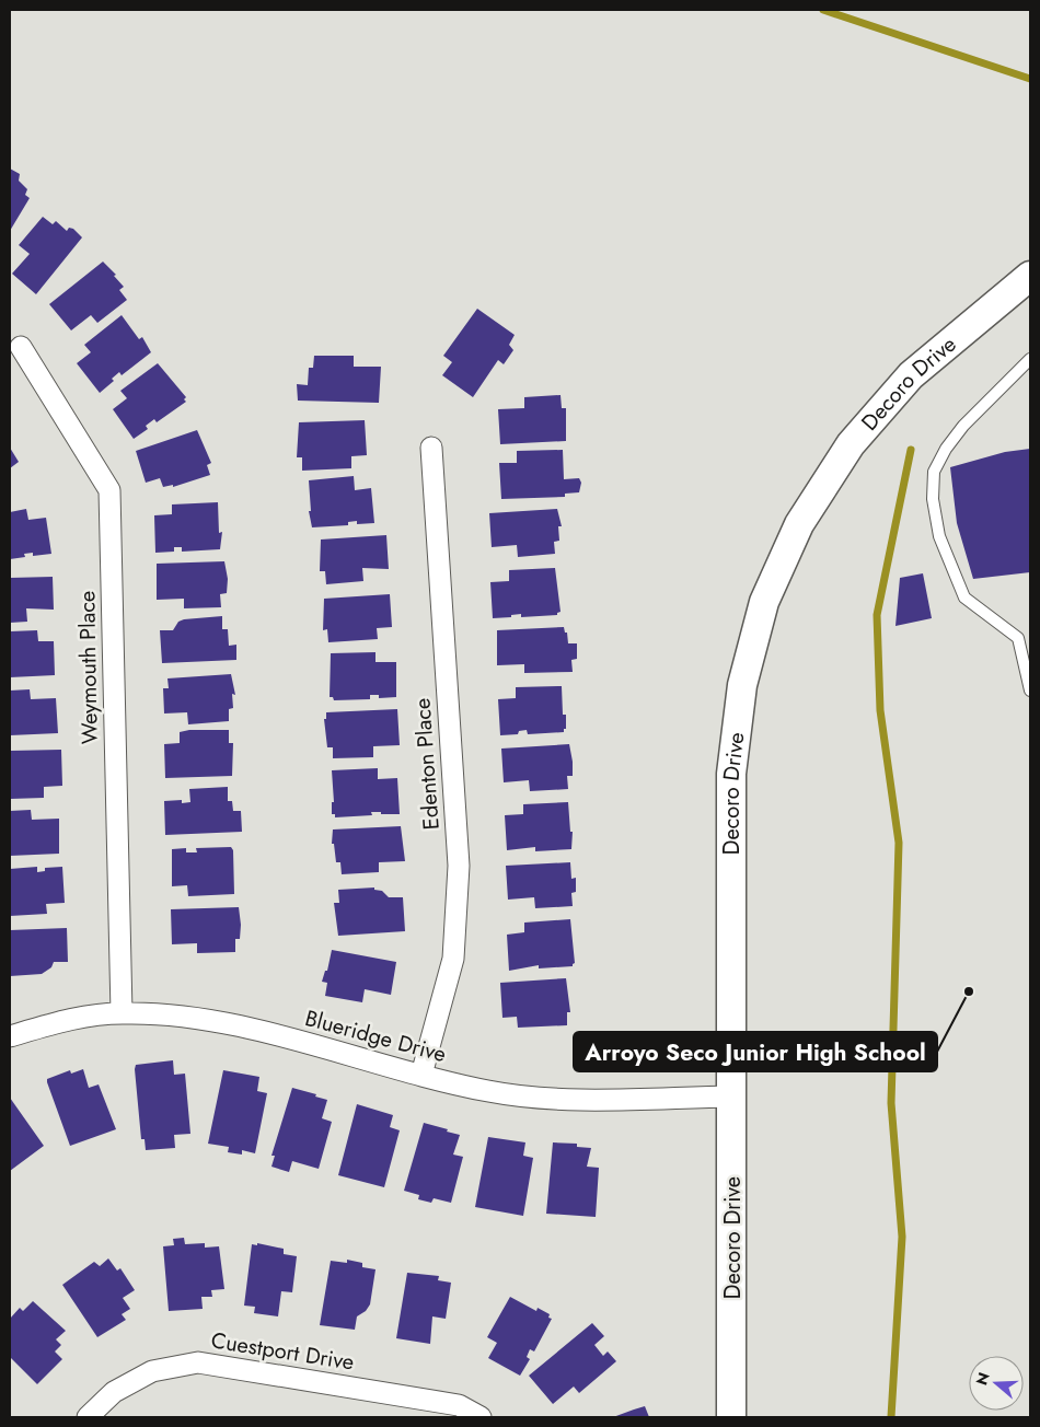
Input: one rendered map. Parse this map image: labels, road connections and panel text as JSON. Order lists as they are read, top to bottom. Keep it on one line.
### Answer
{"streets":{"main road":["Decoro Drive"],"street":["Weymouth Place","Edenton Place","Blueridge Drive","Cuestport Drive"]},"crossings":[["Decoro Drive","Blueridge Drive"],["Weymouth Place","Blueridge Drive"],["Edenton Place","Blueridge Drive"]],"places":["Arroyo Seco Junior High School"],"north":"left"}
